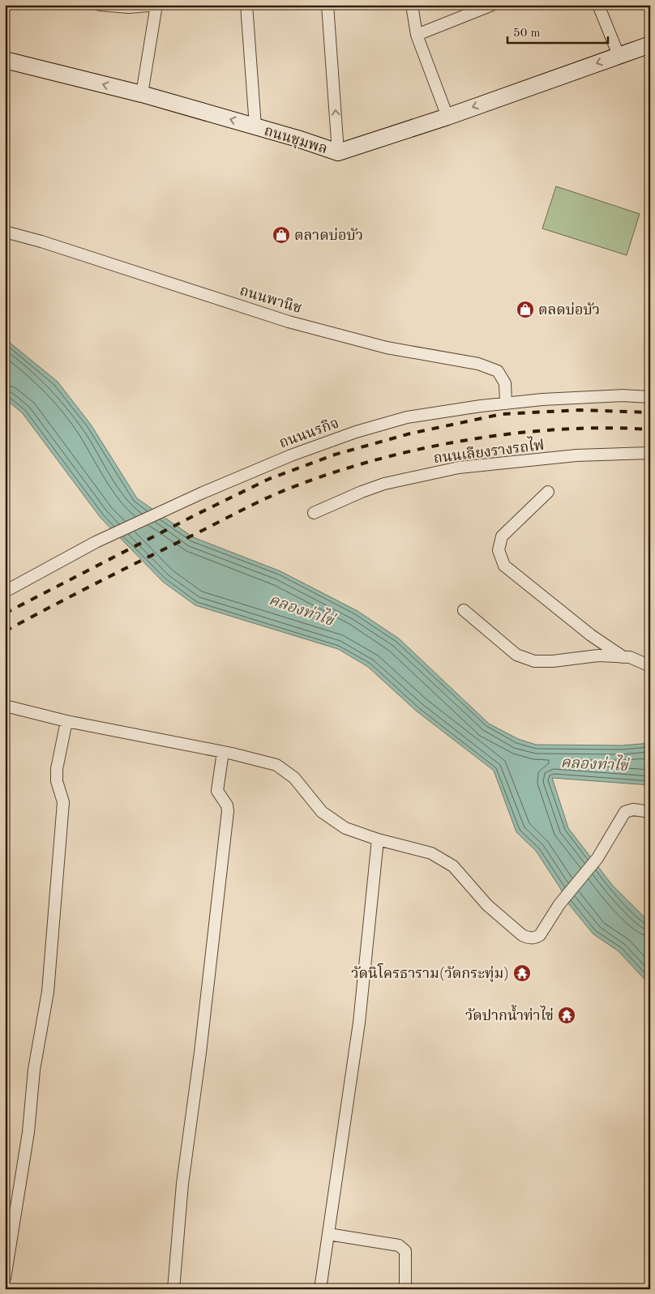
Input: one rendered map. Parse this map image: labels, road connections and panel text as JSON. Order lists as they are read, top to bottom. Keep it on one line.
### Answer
{"streets":{"main road":["ถนนชุมพล"],"street":["ถนนพานิช","ถนนนรกิจ","ถนนเลียงรางรถไฟ"]},"crossings":[["ถนนพานิช","ถนนนรกิจ"]],"one_way":["ถนนชุมพล"],"water":["คลองท่าไข่"],"places":{"shop":["ตลาดบ่อบัว","ตลดบ่อบัว"],"temple":["วัดนิโครธาราม(วัดกระทุ่ม)","วัดปากน้ำท่าไข่"]},"scale_bar":"50 m"}
